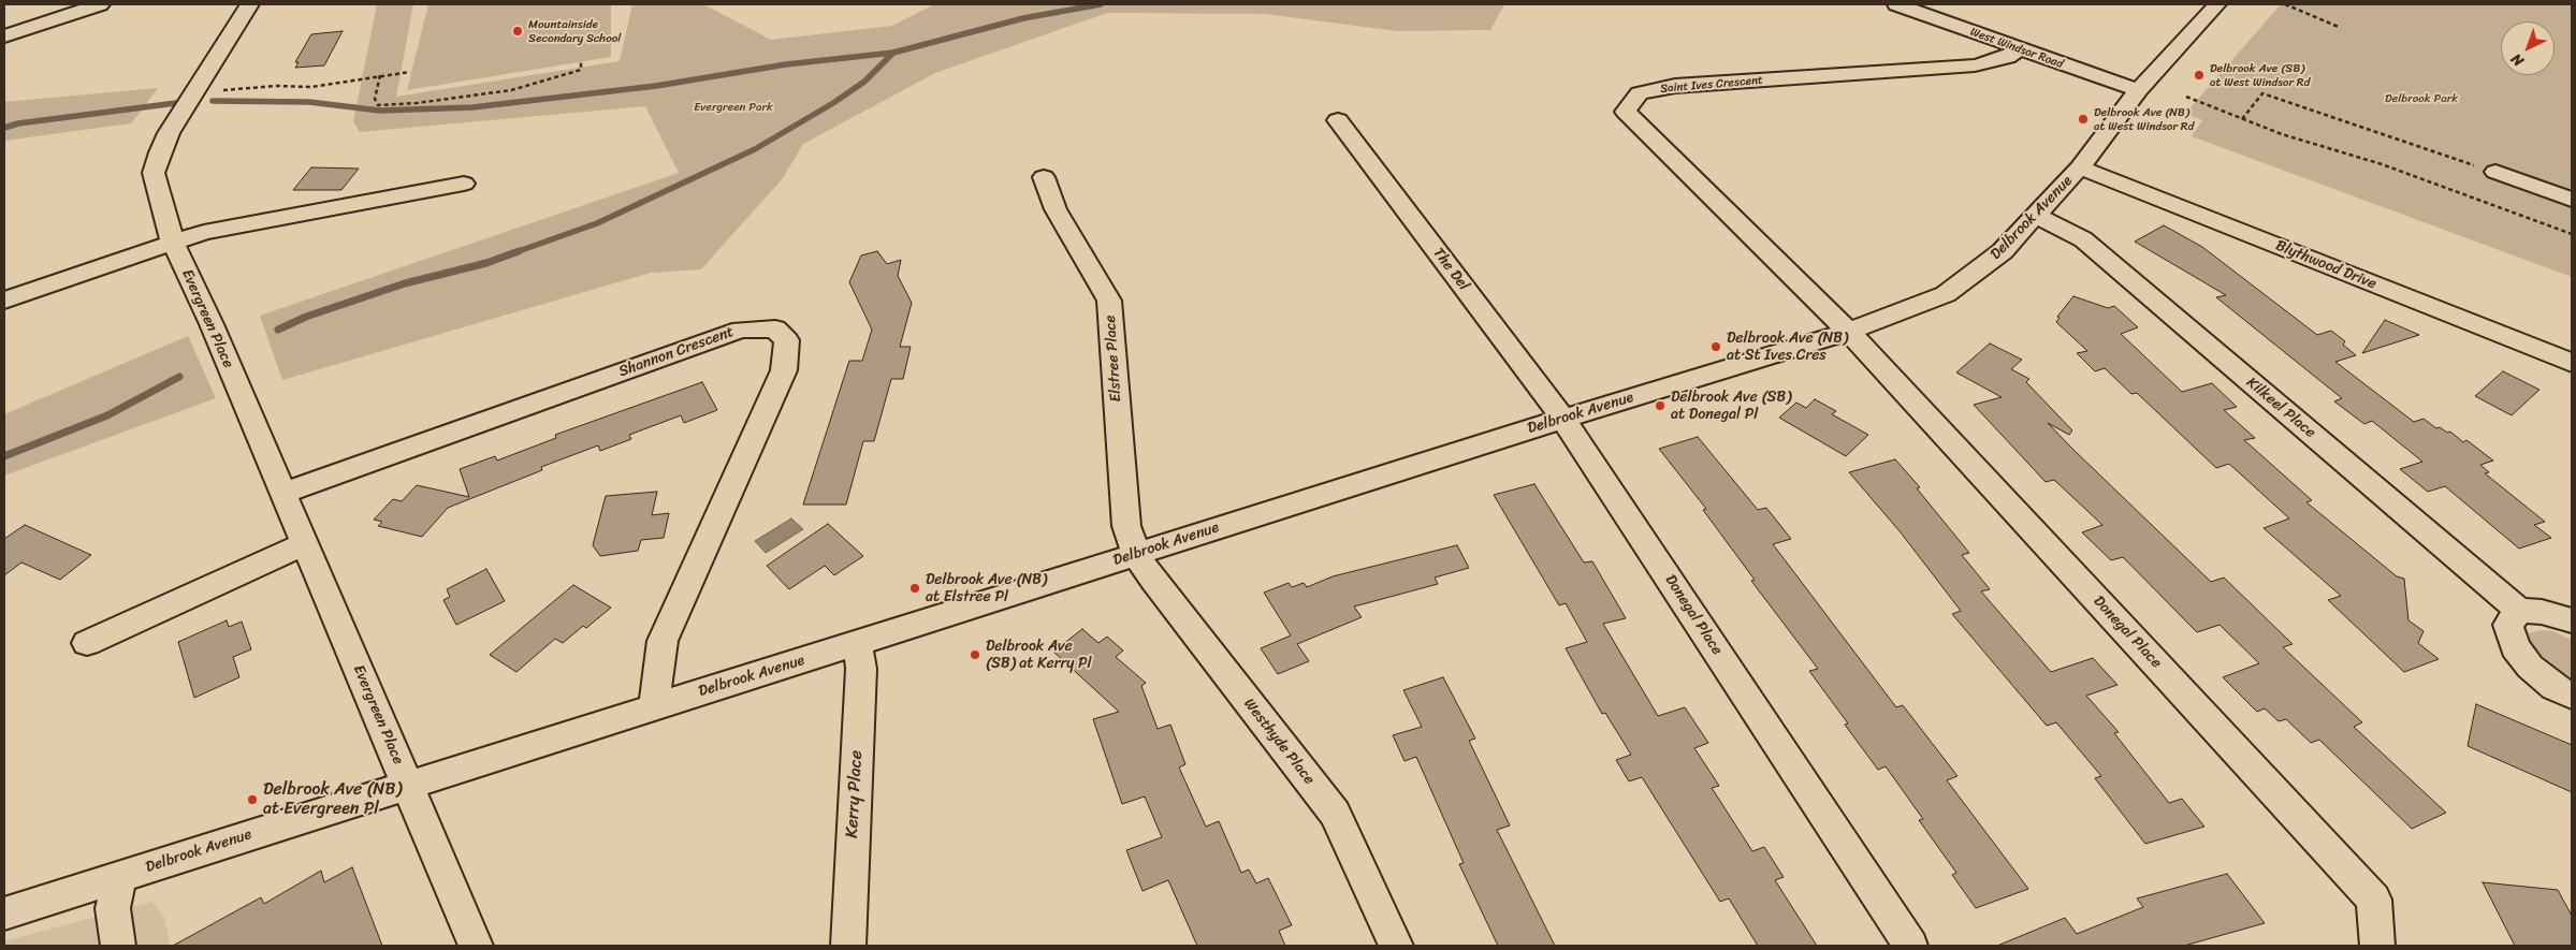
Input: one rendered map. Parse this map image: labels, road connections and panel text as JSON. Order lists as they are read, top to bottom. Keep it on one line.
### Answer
{"streets":{"street":["West Windsor Road","Saint Ives Crescent","Delbrook Avenue","Blythwood Drive","The Del","Evergreen Place","Shannon Crescent","Elstree Place","Kilkeel Place","Donegal Place","Westhyde Place","Kerry Place"]},"crossings":[["West Windsor Road","Saint Ives Crescent"],["West Windsor Road","Delbrook Avenue"],["Saint Ives Crescent","Delbrook Avenue"],["Saint Ives Crescent","Donegal Place"],["Delbrook Avenue","Blythwood Drive"],["Delbrook Avenue","The Del"],["Delbrook Avenue","Evergreen Place"],["Delbrook Avenue","Shannon Crescent"],["Delbrook Avenue","Elstree Place"],["Delbrook Avenue","Kilkeel Place"],["Delbrook Avenue","Donegal Place"],["Delbrook Avenue","Westhyde Place"],["Delbrook Avenue","Kerry Place"],["The Del","Donegal Place"],["Evergreen Place","Shannon Crescent"],["Elstree Place","Westhyde Place"]],"parks":["Delbrook Park","Evergreen Park"],"places":["Mountainside Secondary School","Delbrook Ave (SB) at West Windsor Rd","Delbrook Ave (NB) at West Windsor Rd","Delbrook Ave (NB) at St Ives Cres","Delbrook Ave (SB) at Donegal Pl","Delbrook Ave (NB) at Elstree Pl","Delbrook Ave (SB) at Kerry Pl","Delbrook Ave (NB) at Evergreen Pl"],"north":"bottom left"}
